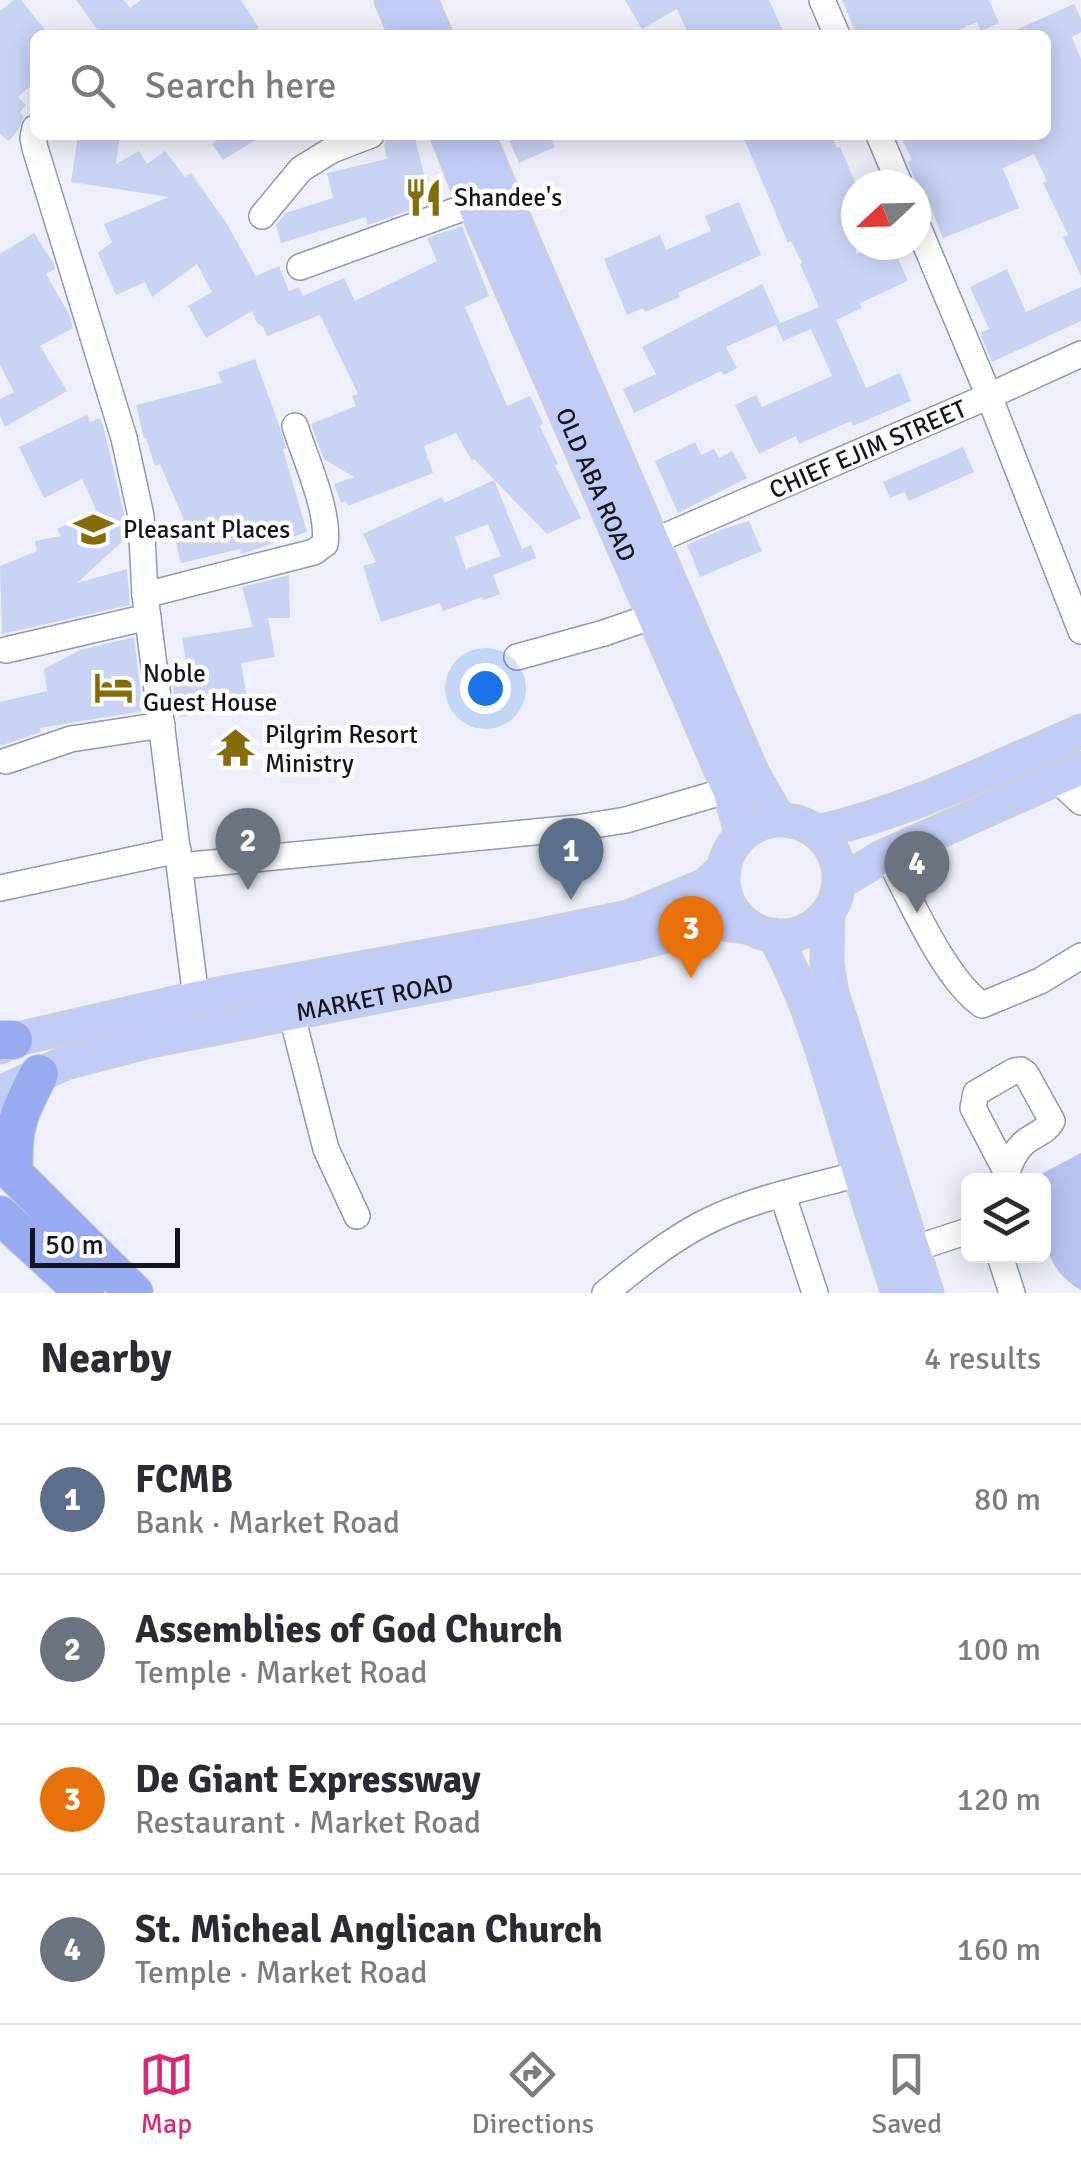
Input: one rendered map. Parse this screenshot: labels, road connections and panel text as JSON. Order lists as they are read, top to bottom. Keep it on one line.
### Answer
{"streets":{"main road":["OLD ABA ROAD","MARKET ROAD"],"street":["CHIEF EJIM STREET"]},"crossings":[["CHIEF EJIM STREET","OLD ABA ROAD"],["OLD ABA ROAD","MARKET ROAD"]],"places":{"restaurant":["Shandee's"],"school or university":["Pleasant Places"],"hotel":["Noble Guest House"],"temple":["Pilgrim Resort Ministry"]},"scale_bar":"50 m","north":"left","page":{"search":"Search here","pins":["2","1","4","3"],"scale":"50 m","heading":["Nearby","4 results"],"list":[{"mark":"1","name":"FCMB","note":"Bank · Market Road","value":"80 m"},{"mark":"2","name":"Assemblies of God Church","note":"Temple · Market Road","value":"100 m"},{"mark":"3","name":"De Giant Expressway","note":"Restaurant · Market Road","value":"120 m"},{"mark":"4","name":"St. Micheal Anglican Church","note":"Temple · Market Road","value":"160 m"}],"nav":["Map","Directions","Saved"]}}
